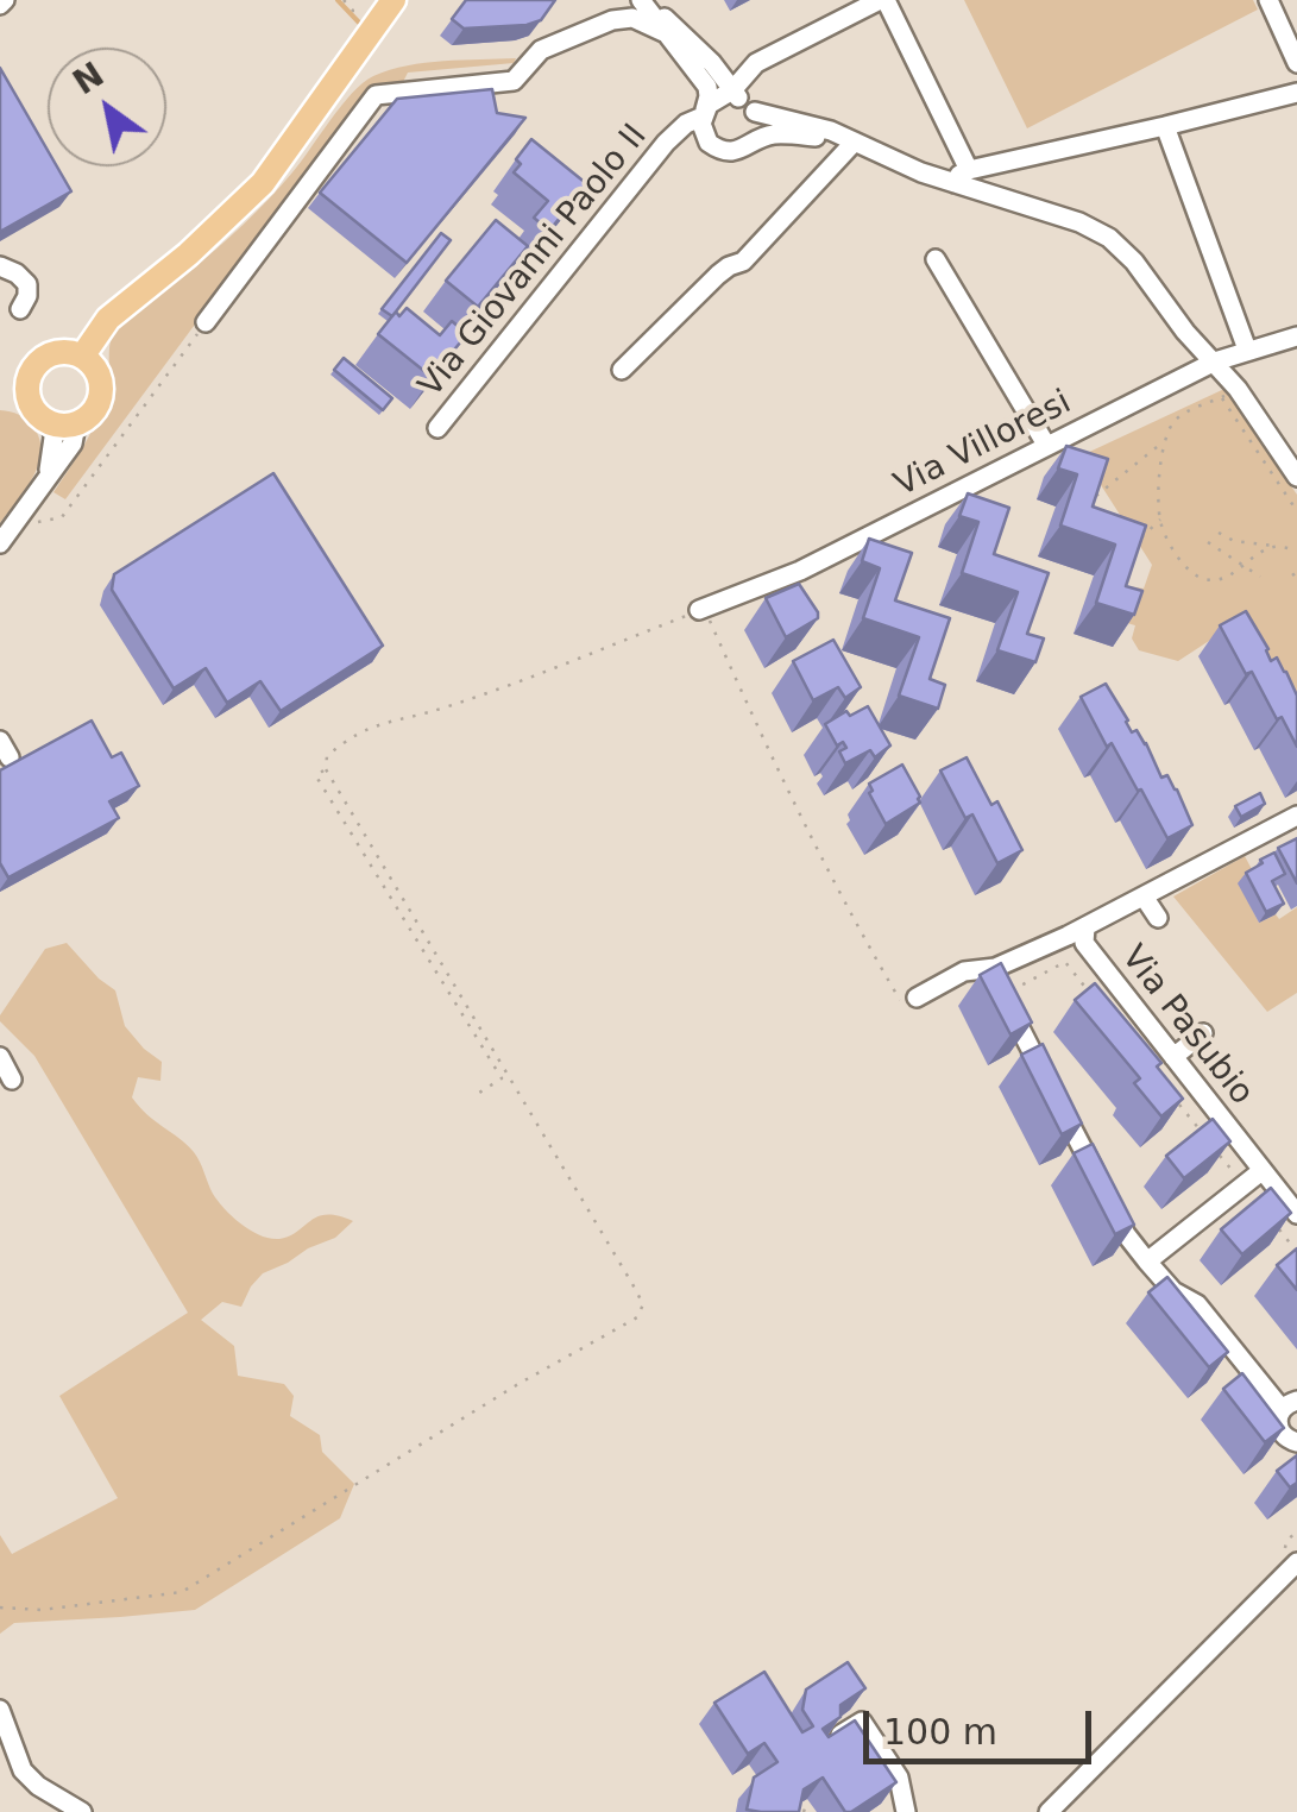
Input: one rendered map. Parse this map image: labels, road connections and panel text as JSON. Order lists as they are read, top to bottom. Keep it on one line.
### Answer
{"streets":{"street":["Via Giovanni Paolo II","Via Villoresi","Via Pasubio"]},"scale_bar":"100 m","north":"top left"}
